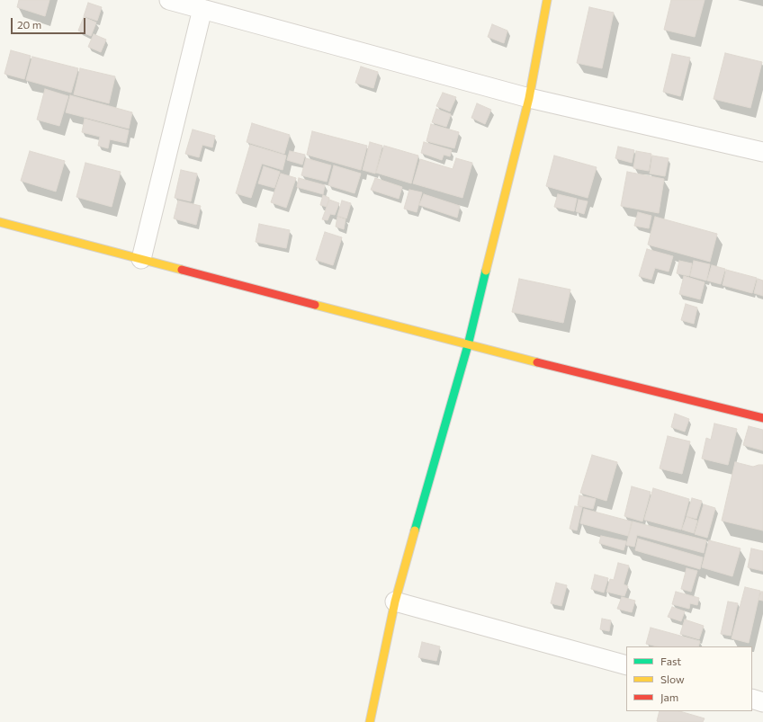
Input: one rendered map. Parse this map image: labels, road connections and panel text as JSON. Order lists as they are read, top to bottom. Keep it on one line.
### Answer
{"legend":["Fast","Slow","Jam"],"scale_bar":"20 m"}
